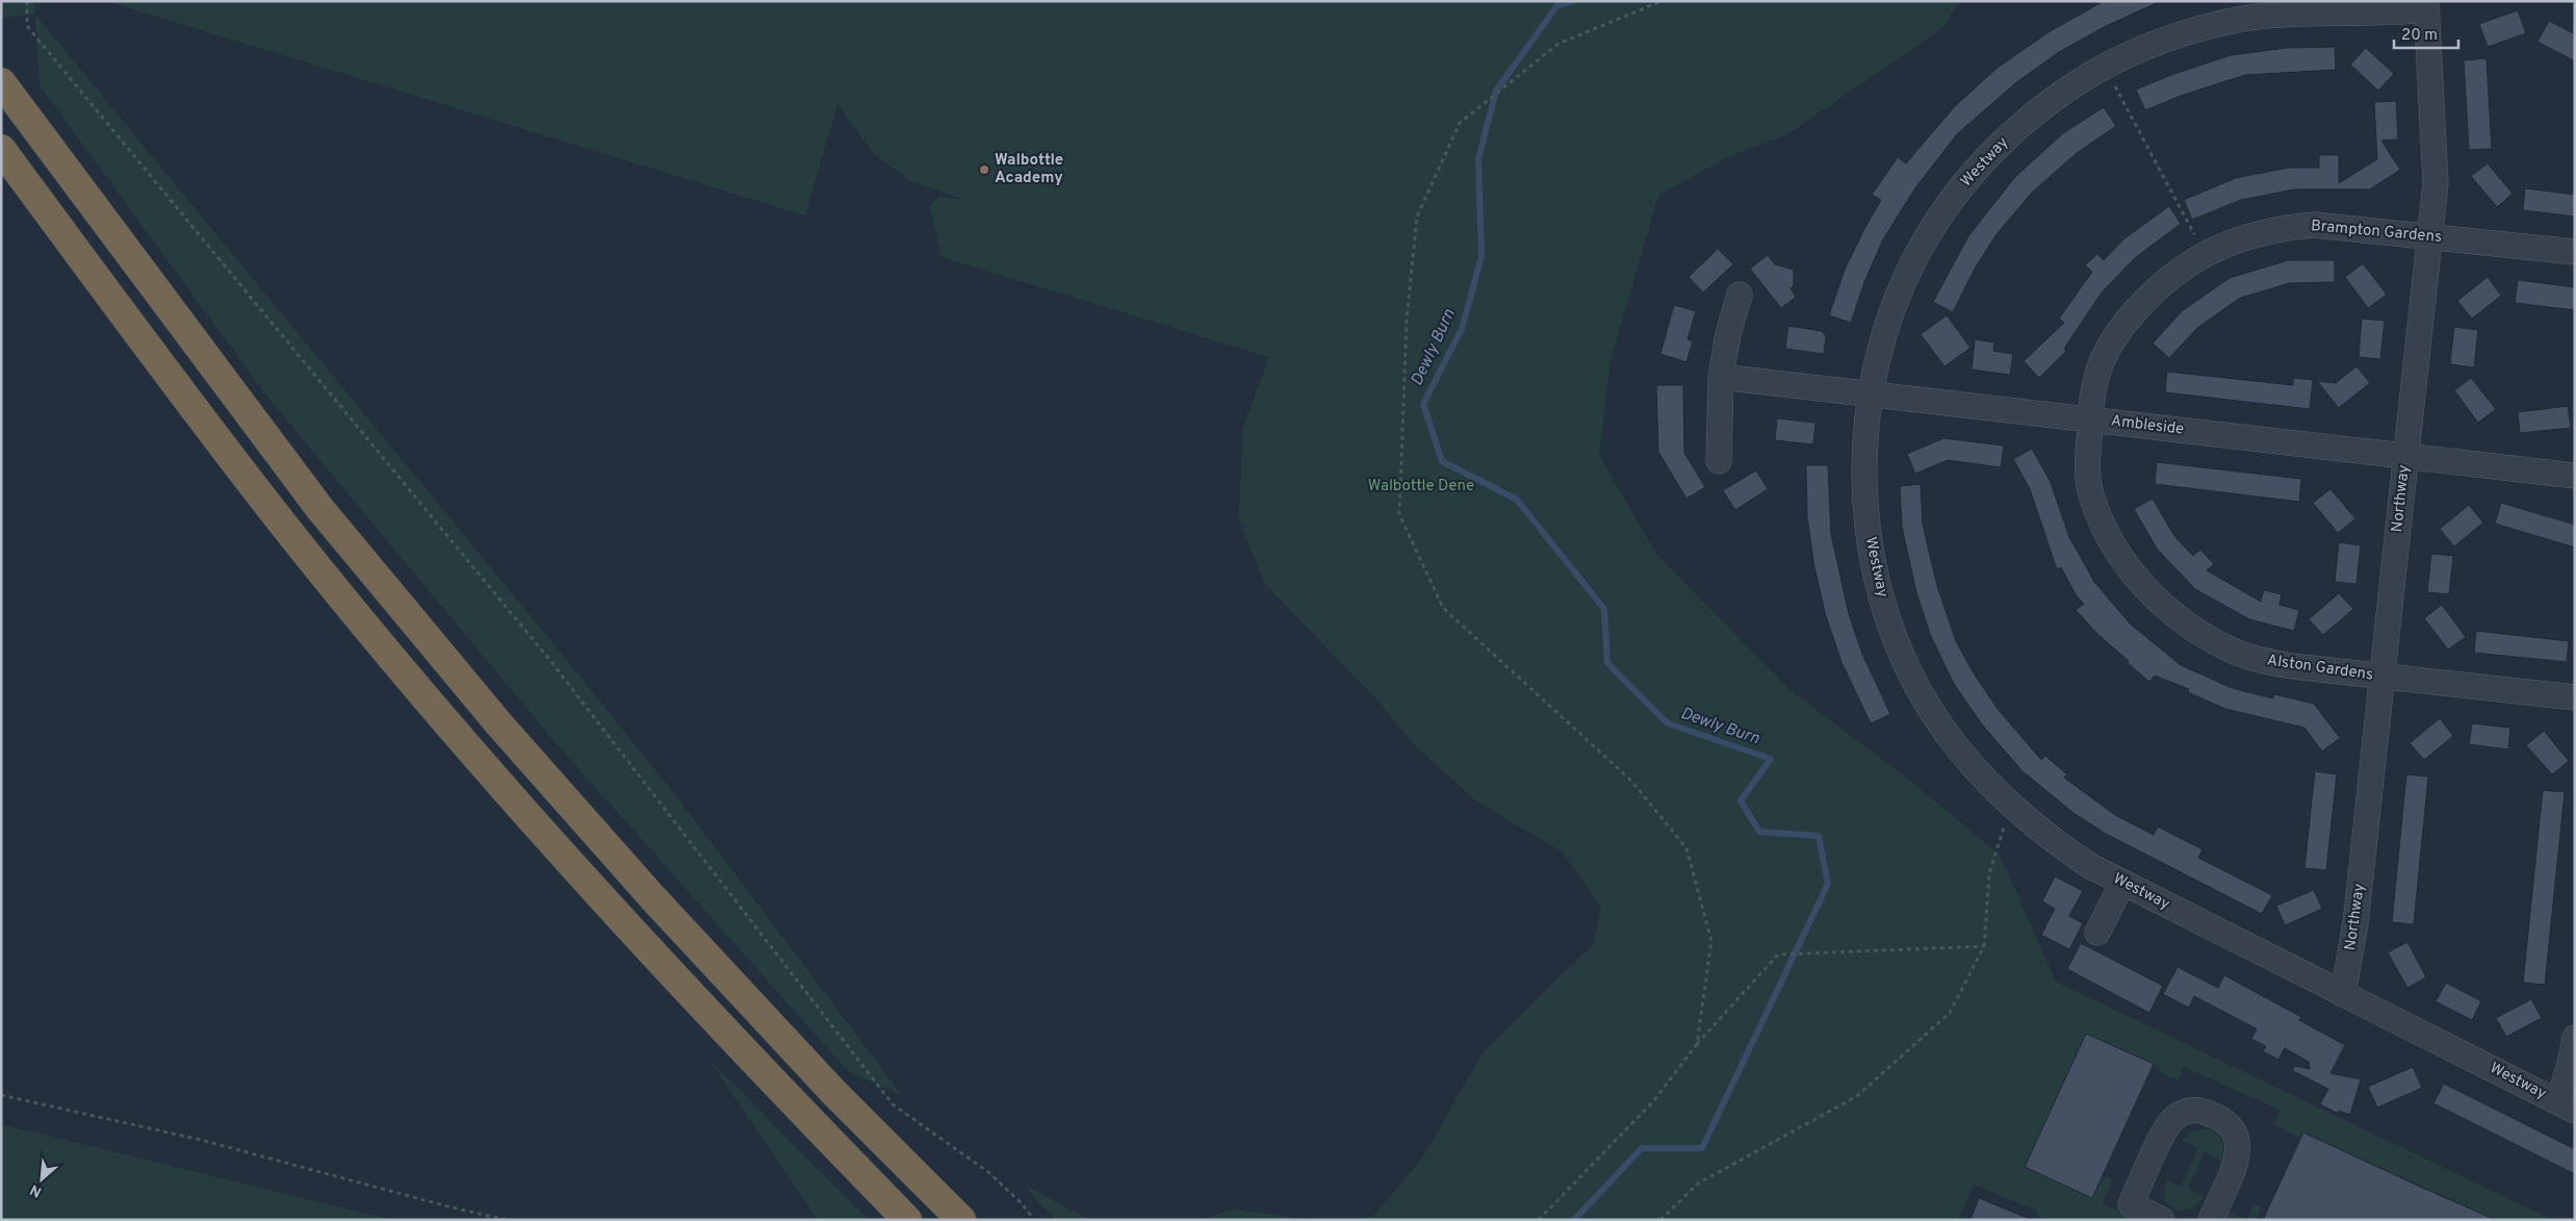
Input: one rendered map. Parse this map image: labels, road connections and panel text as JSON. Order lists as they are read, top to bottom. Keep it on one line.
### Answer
{"streets":{"street":["Westway","Brampton Gardens","Ambleside","Northway","Alston Gardens"]},"crossings":[["Westway","Ambleside"],["Westway","Northway"],["Brampton Gardens","Ambleside"],["Brampton Gardens","Northway"],["Brampton Gardens","Alston Gardens"],["Ambleside","Northway"],["Ambleside","Alston Gardens"],["Northway","Alston Gardens"]],"water":["Dewly Burn"],"parks":["Walbottle Dene"],"places":["Walbottle Academy"],"scale_bar":"20 m","north":"bottom left"}
